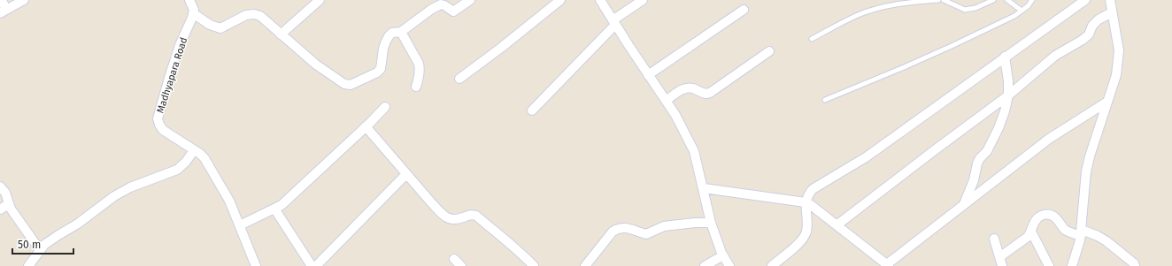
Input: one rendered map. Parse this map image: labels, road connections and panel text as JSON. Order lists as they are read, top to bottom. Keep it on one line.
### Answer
{"streets":{"street":["Madhyapara Road"]},"scale_bar":"50 m"}
